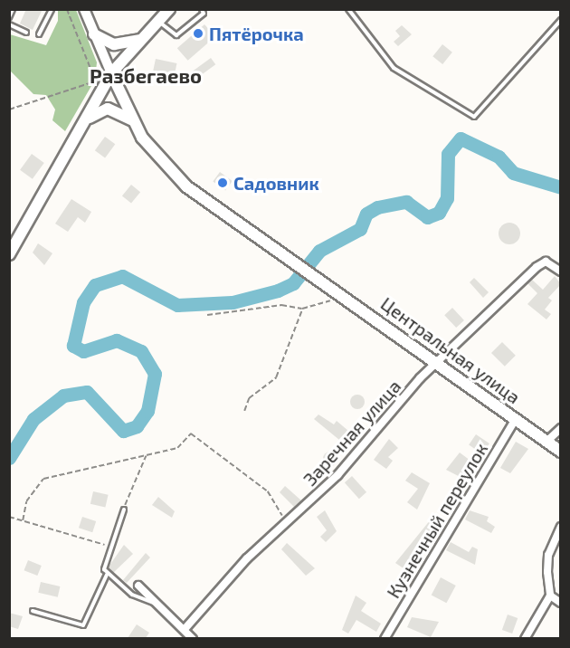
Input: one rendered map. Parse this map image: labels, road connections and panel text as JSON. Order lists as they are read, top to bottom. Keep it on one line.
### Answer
{"streets":{"main road":["Центральная улица"],"street":["Заречная улица","Кузнечный переулок"]},"crossings":[["Центральная улица","Заречная улица"],["Центральная улица","Кузнечный переулок"]],"districts":["Разбегаево"],"places":["Пятёрочка","Садовник"]}
